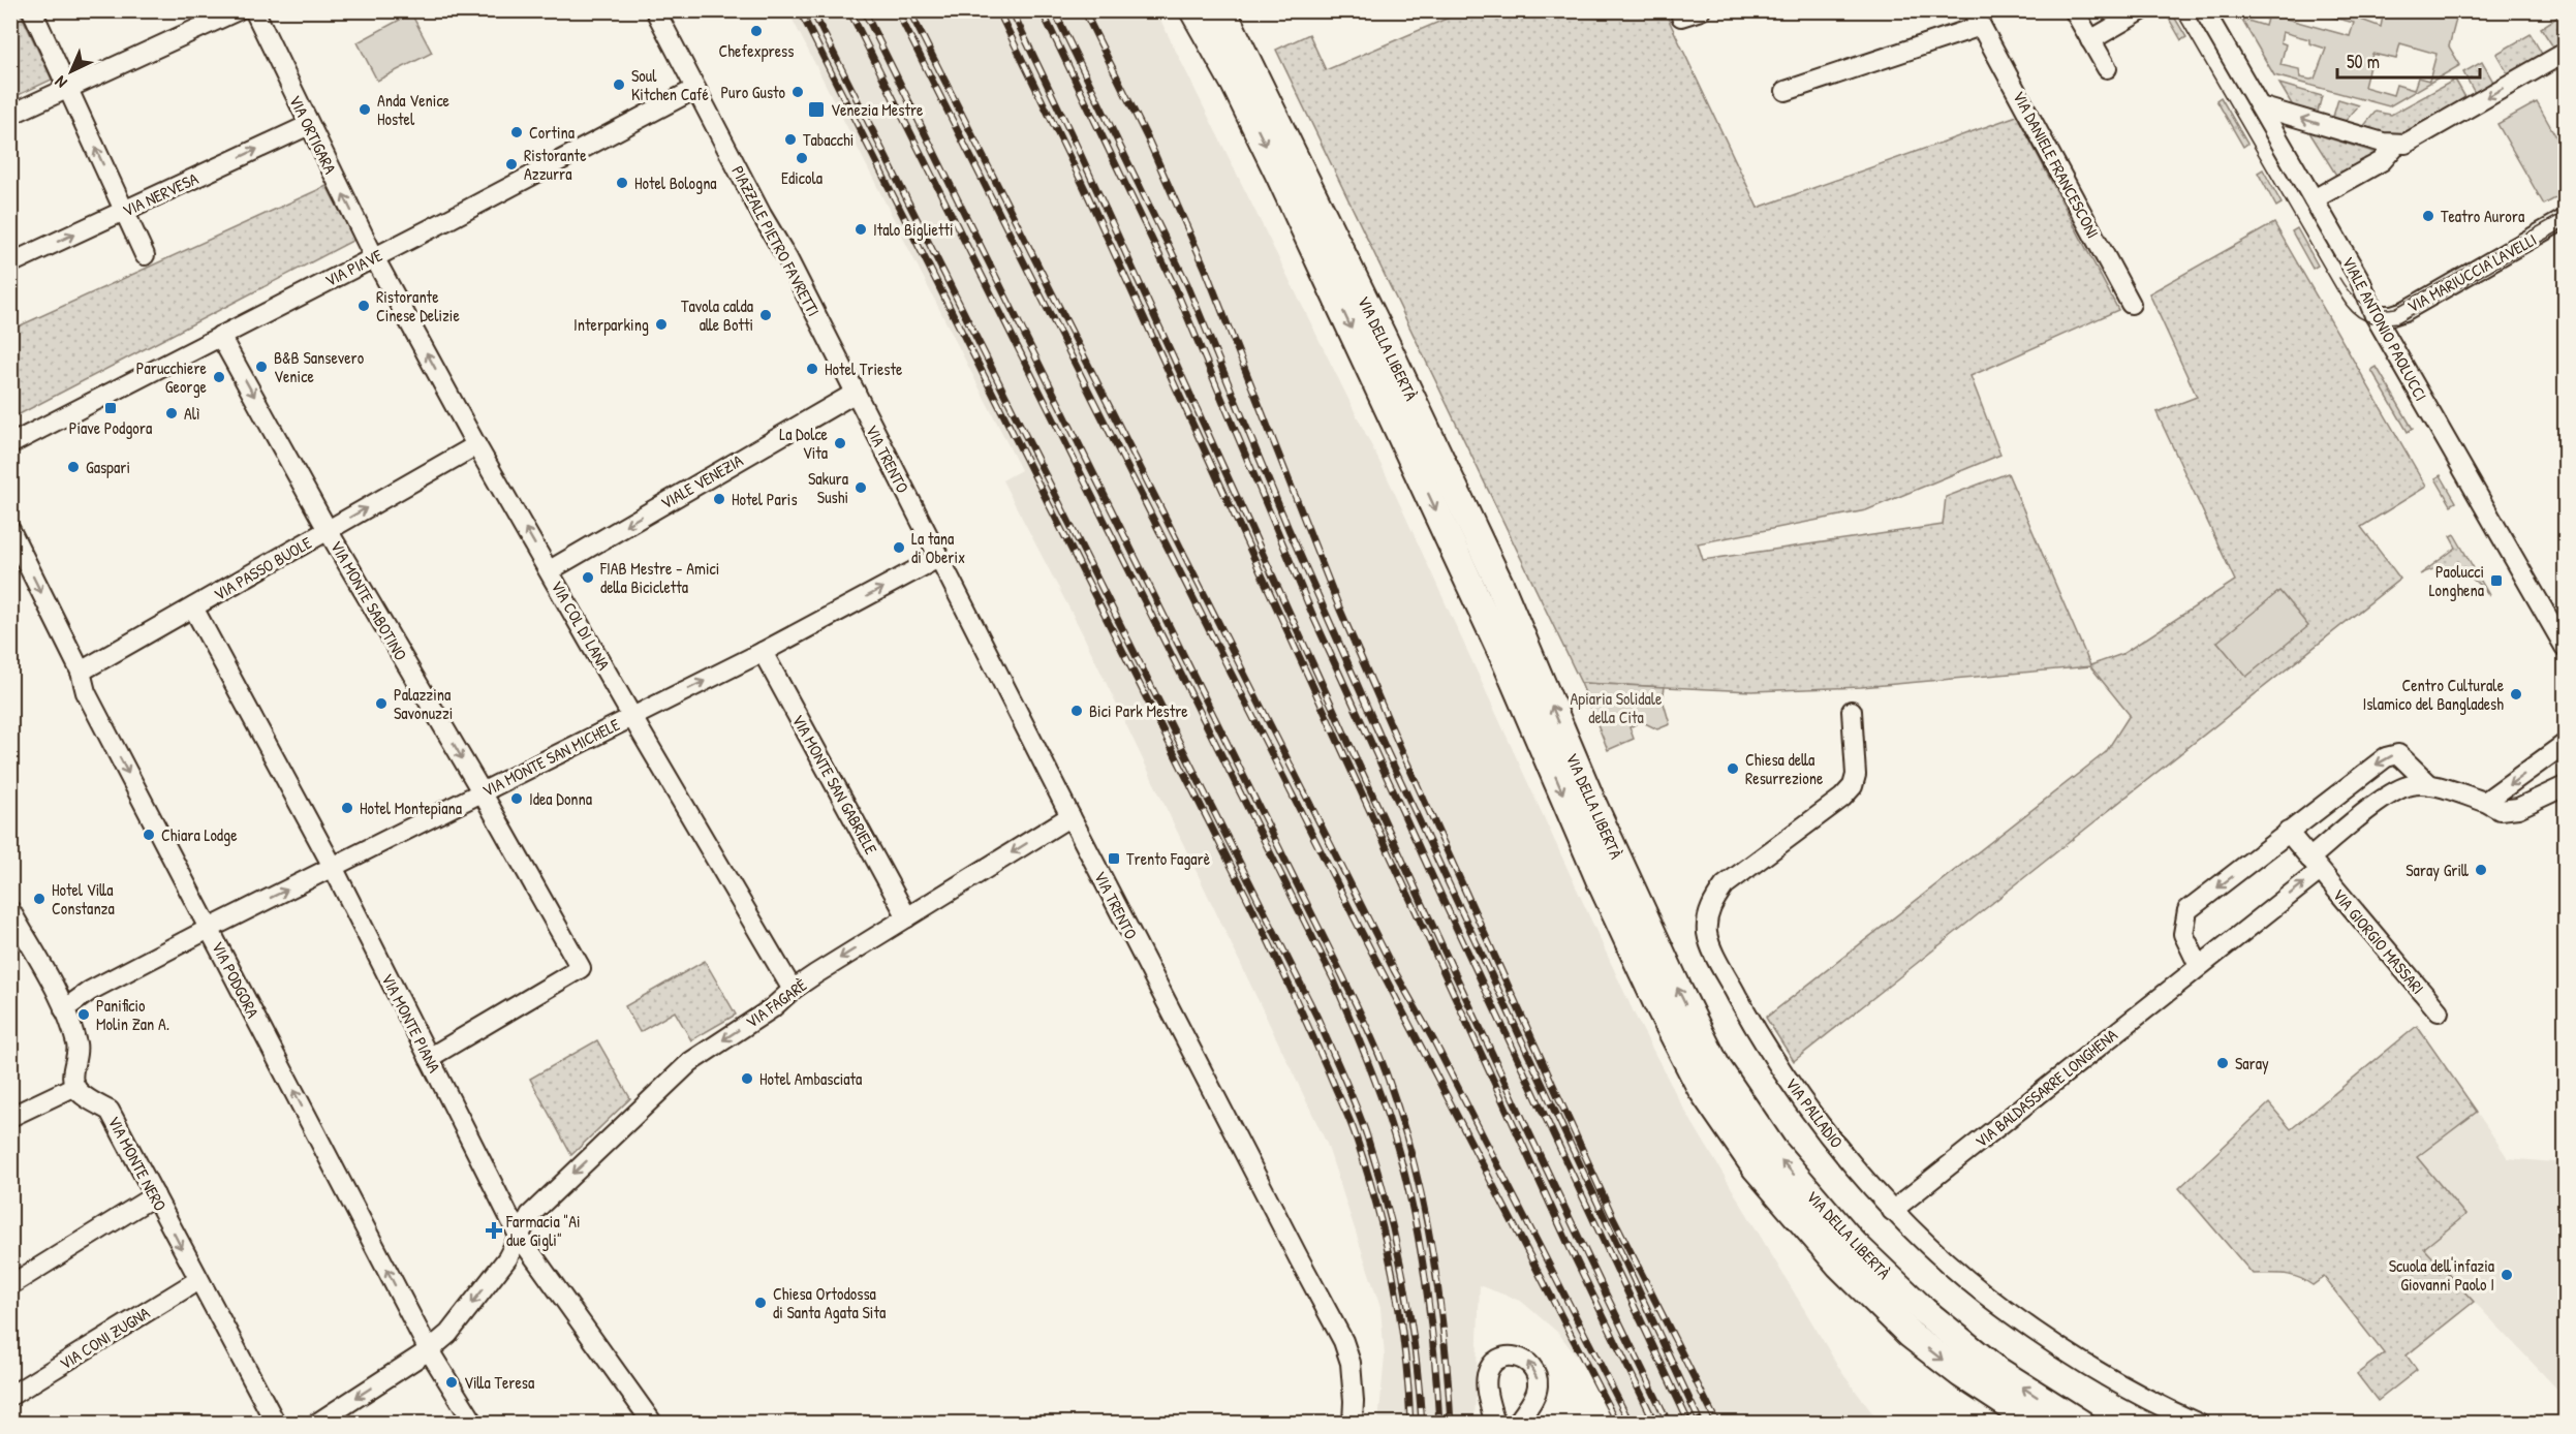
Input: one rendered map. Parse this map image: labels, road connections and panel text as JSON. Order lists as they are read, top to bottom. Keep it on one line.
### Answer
{"streets":{"highway":["VIA DELLA LIBERTÀ"],"street":["VIA ORTIGARA","VIA DANIELE FRANCESCONI","VIA NERVESA","PIAZZALE PIETRO FAVRETTI","VIA PIAVE","VIA MARIUCCIA LAVELLI","VIALE ANTONIO PAOLUCCI","VIA TRENTO","VIALE VENEZIA","VIA PASSO BUOLE","VIA MONTE SABOTINO","VIA COL DI LANA","VIA MONTE SAN MICHELE","VIA MONTE SAN GABRIELE","VIA GIORGIO MASSARI","VIA PODGORA","VIA FAGARÈ","VIA MONTE PIANA","VIA BALDASSARRE LONGHENA","VIA PALLADIO","VIA MONTE NERO","VIA CONI ZUGNA"]},"crossings":[["VIA ORTIGARA","VIA NERVESA"],["VIA ORTIGARA","VIA PIAVE"],["VIA ORTIGARA","VIA COL DI LANA"],["PIAZZALE PIETRO FAVRETTI","VIA PIAVE"],["PIAZZALE PIETRO FAVRETTI","VIA TRENTO"],["PIAZZALE PIETRO FAVRETTI","VIALE VENEZIA"],["VIA PIAVE","VIA MONTE SABOTINO"],["VIA PIAVE","VIA COL DI LANA"],["VIA MARIUCCIA LAVELLI","VIALE ANTONIO PAOLUCCI"],["VIA TRENTO","VIALE VENEZIA"],["VIA TRENTO","VIA MONTE SAN MICHELE"],["VIA TRENTO","VIA FAGARÈ"],["VIALE VENEZIA","VIA COL DI LANA"],["VIA PASSO BUOLE","VIA MONTE SABOTINO"],["VIA PASSO BUOLE","VIA COL DI LANA"],["VIA PASSO BUOLE","VIA PODGORA"],["VIA PASSO BUOLE","VIA MONTE PIANA"],["VIA MONTE SABOTINO","VIA MONTE SAN MICHELE"],["VIA MONTE SABOTINO","VIA MONTE PIANA"],["VIA COL DI LANA","VIA MONTE SAN MICHELE"],["VIA COL DI LANA","VIA FAGARÈ"],["VIA MONTE SAN MICHELE","VIA MONTE SAN GABRIELE"],["VIA MONTE SAN MICHELE","VIA PODGORA"],["VIA MONTE SAN MICHELE","VIA MONTE PIANA"],["VIA MONTE SAN GABRIELE","VIA FAGARÈ"],["VIA GIORGIO MASSARI","VIA BALDASSARRE LONGHENA"],["VIA PODGORA","VIA FAGARÈ"],["VIA FAGARÈ","VIA MONTE PIANA"],["VIA BALDASSARRE LONGHENA","VIA PALLADIO"],["VIA MONTE NERO","VIA CONI ZUGNA"]],"one_way":["VIA ORTIGARA","VIALE VENEZIA","VIA PASSO BUOLE","VIA MONTE SABOTINO","VIA COL DI LANA","VIA MONTE SAN MICHELE","VIA FAGARÈ"],"parks":["Apiaria Solidale della Cita"],"places":{"other":["Chefexpress","Soul Kitchen Café","Puro Gusto","Anda Venice Hostel","Cortina","Tabacchi","Edicola","Ristorante Azzurra","Hotel Bologna","Teatro Aurora","Italo Biglietti","Ristorante Cinese Delizie","Tavola calda alle Botti","Interparking","B&B Sansevero Venice","Hotel Trieste","Parucchiere George","Alì","La Dolce Vita","Gaspari","Sakura Sushi","Hotel Paris","La tana di Oberix","FIAB Mestre - Amici della Bicicletta","Centro Culturale Islamico del Bangladesh","Palazzina Savonuzzi","Bici Park Mestre","Chiesa della Resurrezione","Idea Donna","Hotel Montepiana","Chiara Lodge","Saray Grill","Hotel Villa Constanza","Panificio Molin Zan A.","Saray","Hotel Ambasciata","Scuola dell'infazia Giovanni Paolo I","Chiesa Ortodossa di Santa Agata Sita","Villa Teresa"],"transit":["Venezia Mestre","Piave Podgora","Paolucci Longhena","Trento Fagarè"],"health":["Farmacia \"Ai due Gigli\""]},"scale_bar":"50 m","north":"bottom left"}
